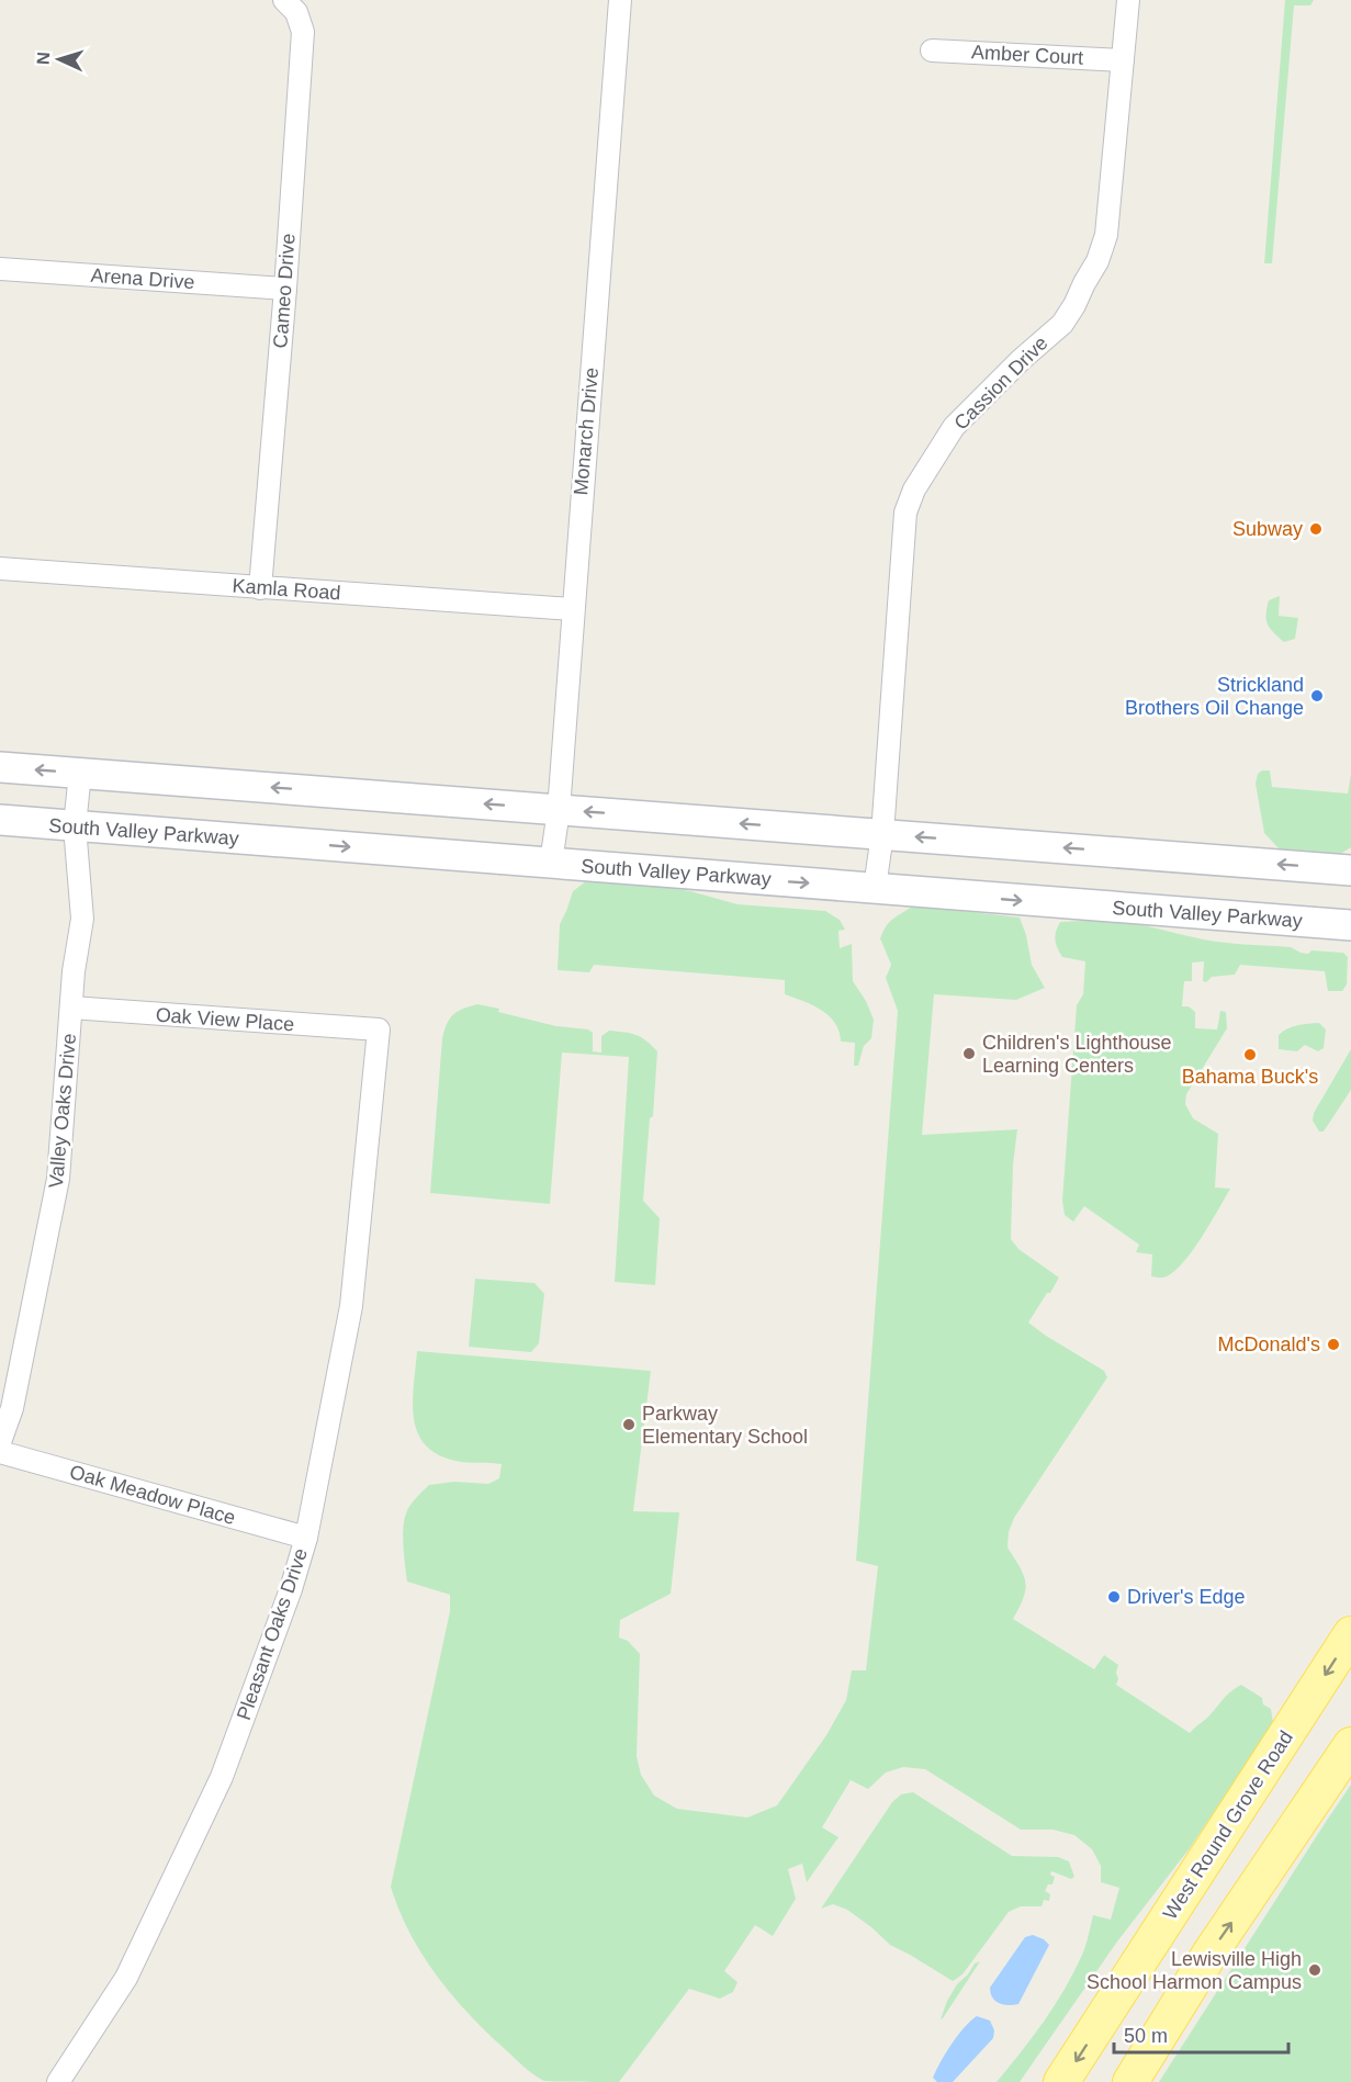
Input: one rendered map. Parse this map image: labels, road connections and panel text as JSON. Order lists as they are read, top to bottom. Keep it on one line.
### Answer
{"streets":{"main road":["South Valley Parkway","West Round Grove Road"],"street":["Amber Court","Arena Drive","Cameo Drive","Cassion Drive","Monarch Drive","Kamla Road","Oak View Place","Valley Oaks Drive","Oak Meadow Place","Pleasant Oaks Drive"]},"crossings":[["Amber Court","Cassion Drive"],["Arena Drive","Cameo Drive"],["Cameo Drive","Kamla Road"],["Cassion Drive","South Valley Parkway"],["Monarch Drive","Kamla Road"],["Monarch Drive","South Valley Parkway"],["South Valley Parkway","Valley Oaks Drive"],["Oak View Place","Valley Oaks Drive"],["Oak View Place","Pleasant Oaks Drive"],["Oak Meadow Place","Pleasant Oaks Drive"]],"places":["Subway","Strickland Brothers Oil Change","Children's Lighthouse Learning Centers","Bahama Buck's","McDonald's","Parkway Elementary School","Driver's Edge","Lewisville High School Harmon Campus"],"scale_bar":"50 m","north":"left"}
